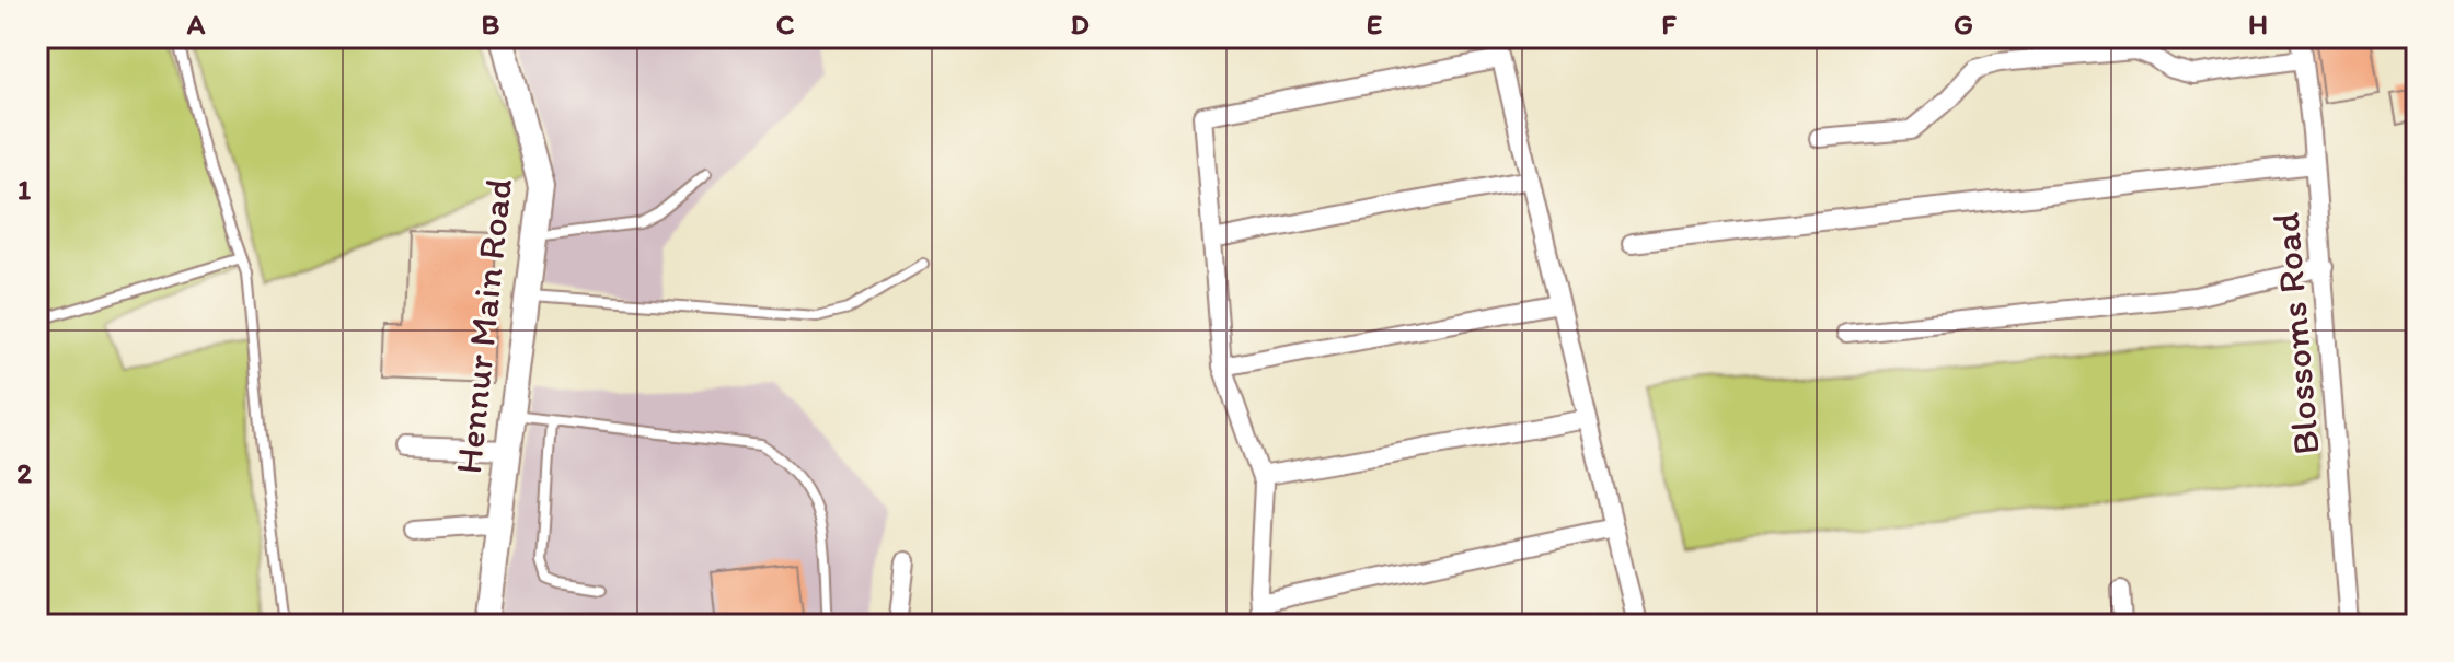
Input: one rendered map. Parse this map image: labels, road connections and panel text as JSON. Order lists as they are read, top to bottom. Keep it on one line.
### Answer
{"streets":{"main road":["Hennur Main Road"],"street":["Blossoms Road"]},"grid":{"columns":["A","B","C","D","E","F","G","H"],"rows":["1","2"]}}
